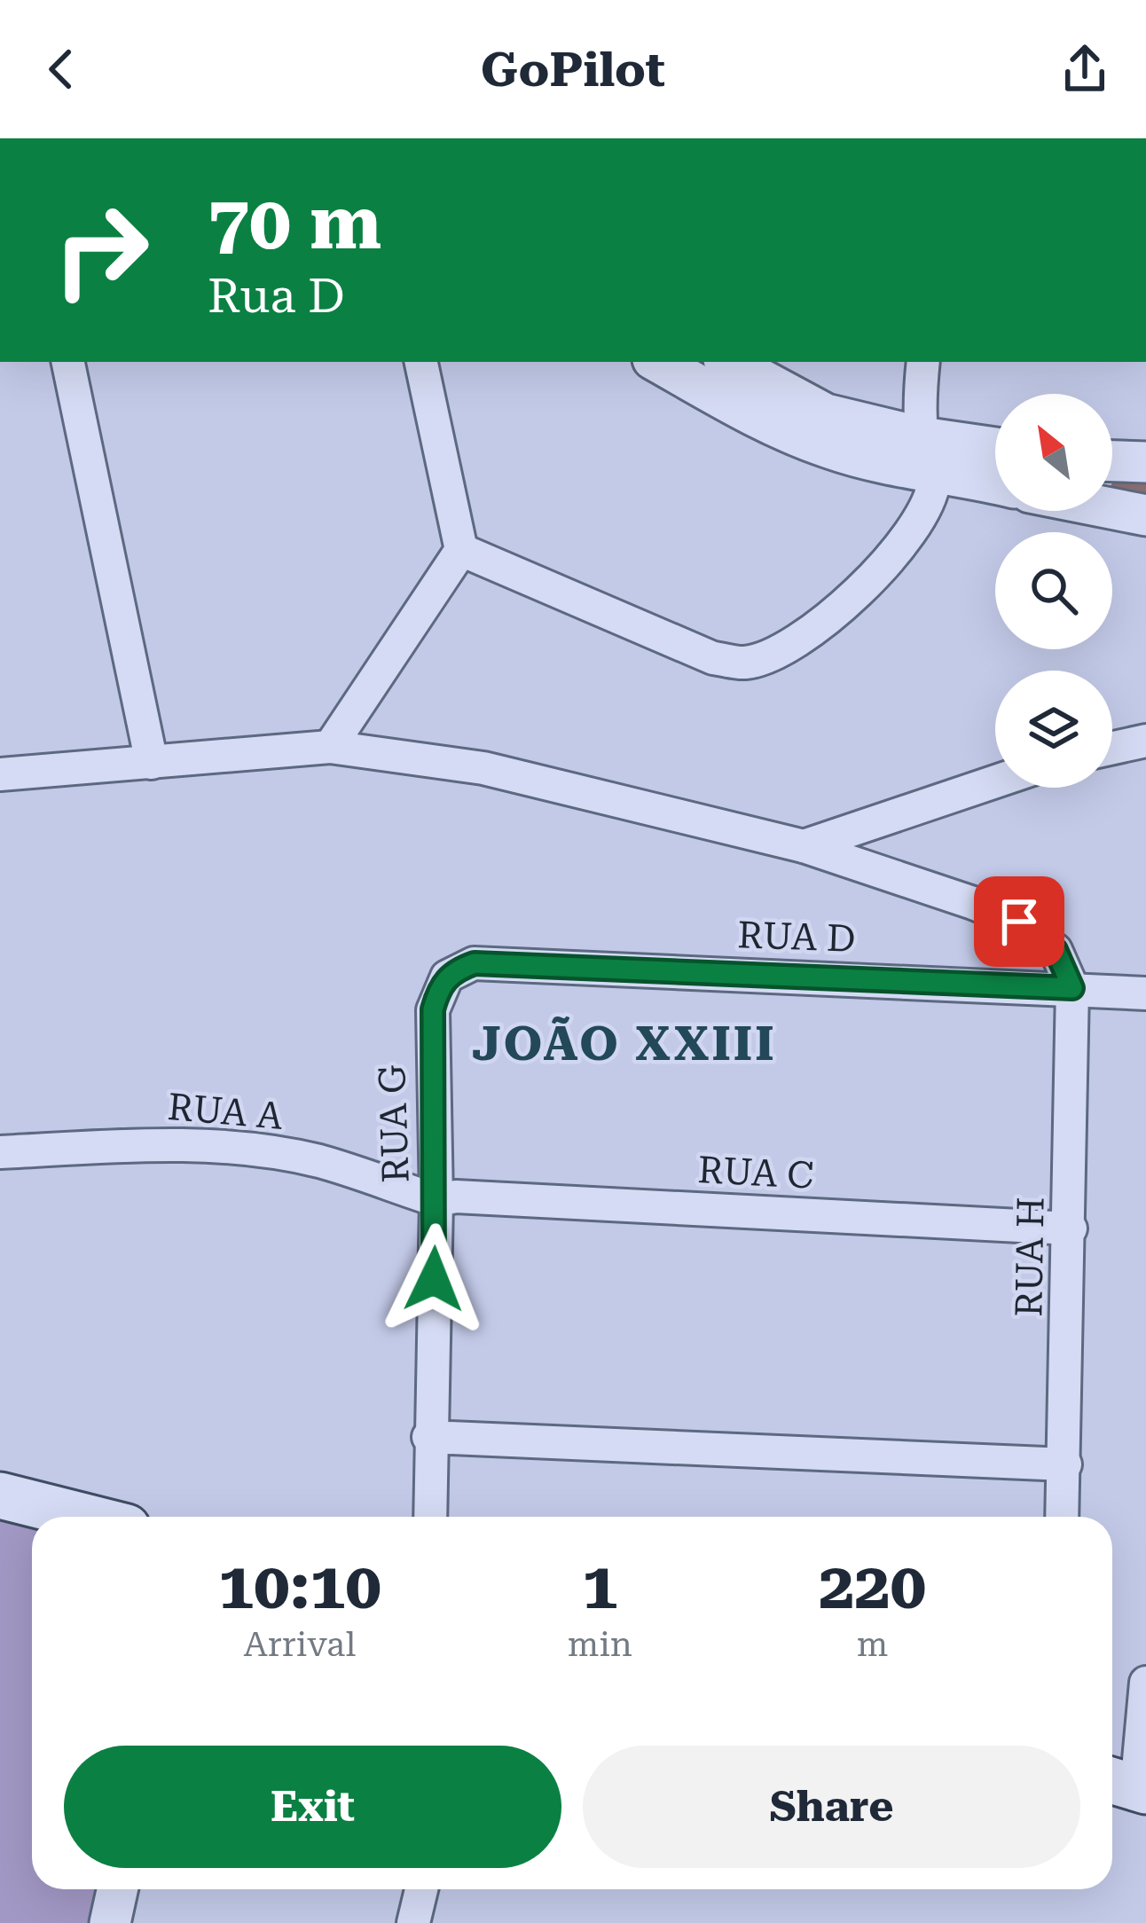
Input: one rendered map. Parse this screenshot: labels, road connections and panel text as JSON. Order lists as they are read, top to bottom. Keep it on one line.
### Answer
{"streets":{"street":["RUA D","RUA A","RUA G","RUA C","RUA H"]},"crossings":[["RUA D","RUA G"],["RUA D","RUA H"],["RUA A","RUA G"],["RUA A","RUA C"],["RUA G","RUA C"],["RUA C","RUA H"]],"districts":["JOÃO XXIII"],"north":"top left","page":{"header":"GoPilot","turn":["70 m","Rua D"],"eta":["10:10","Arrival","1","min","220","m"],"buttons":["Exit","Share"]}}
